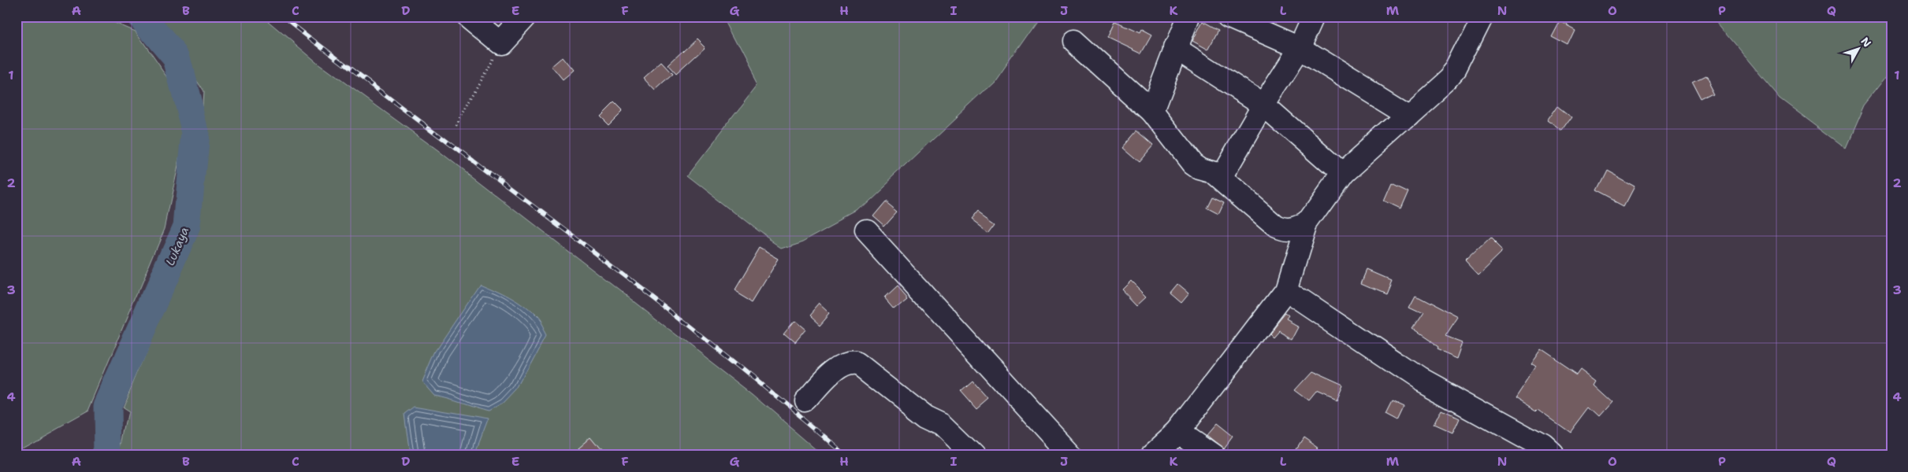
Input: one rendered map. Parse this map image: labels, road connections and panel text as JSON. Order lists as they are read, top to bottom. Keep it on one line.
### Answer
{"water":["Lukaya"],"north":"top right","grid":{"columns":["A","B","C","D","E","F","G","H","I","J","K","L","M","N","O","P","Q"],"rows":["1","2","3","4"]}}
